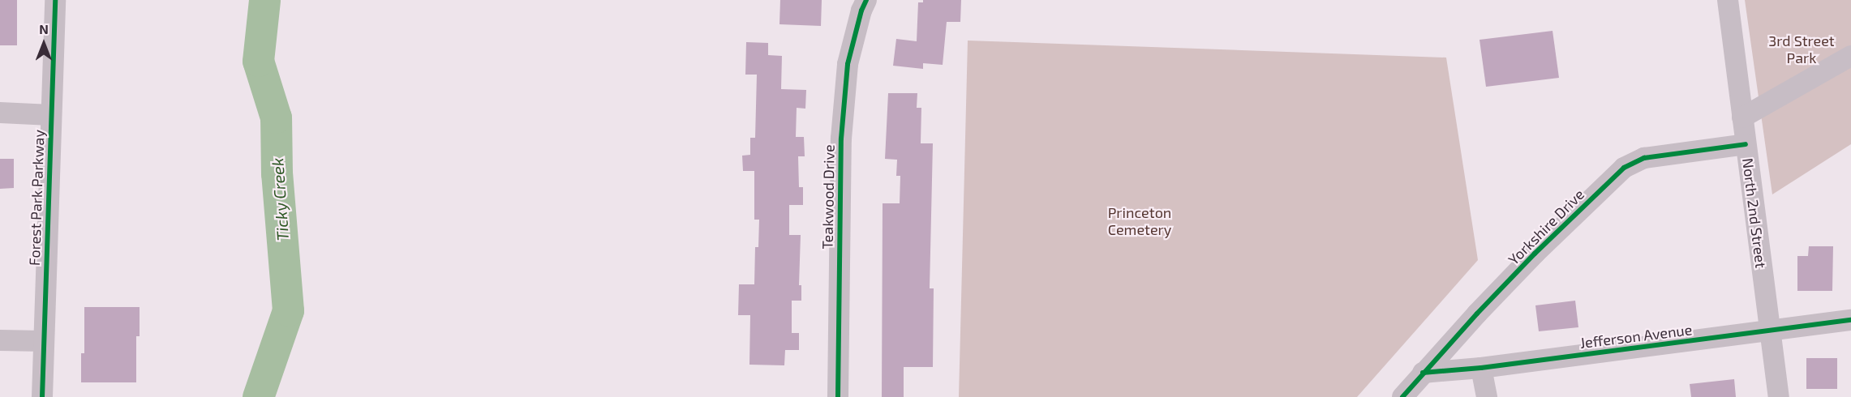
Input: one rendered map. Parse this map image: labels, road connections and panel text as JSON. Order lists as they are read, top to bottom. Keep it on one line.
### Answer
{"streets":{"street":["Teakwood Drive","Forest Park Parkway","North 2nd Street","Yorkshire Drive","Jefferson Avenue"]},"crossings":[["North 2nd Street","Yorkshire Drive"],["North 2nd Street","Jefferson Avenue"],["Yorkshire Drive","Jefferson Avenue"]],"water":["Ticky Creek"],"parks":["3rd Street Park","Princeton Cemetery"],"north":"top"}
